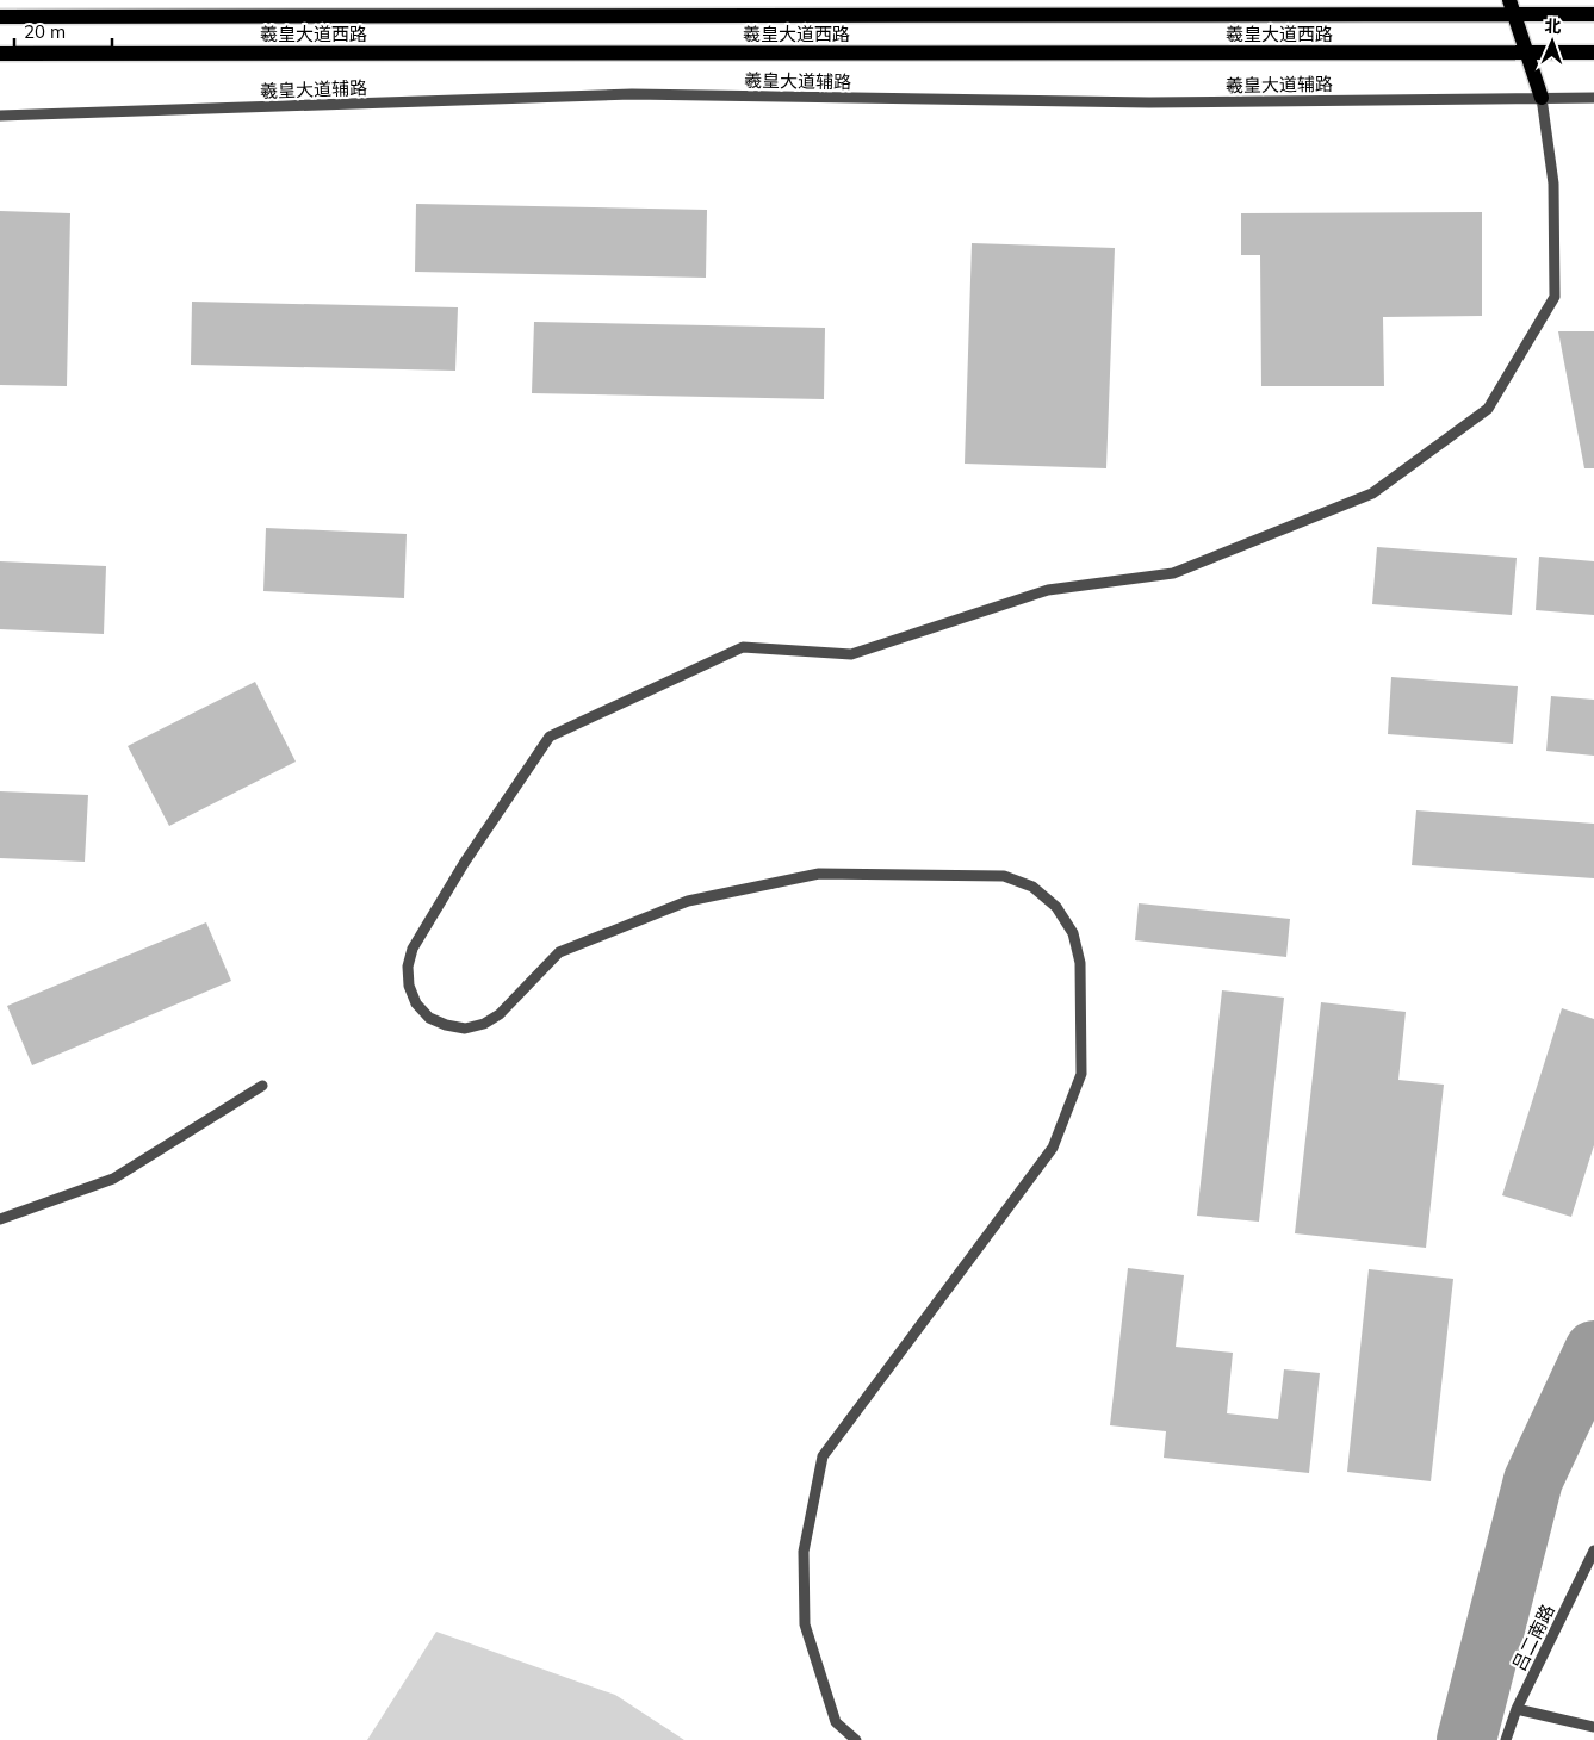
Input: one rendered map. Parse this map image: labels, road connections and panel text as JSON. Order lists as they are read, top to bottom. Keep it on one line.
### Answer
{"streets":{"main road":["羲皇大道西路"],"street":["羲皇大道辅路","吕二南路"]},"scale_bar":"20 m","north":"top"}
